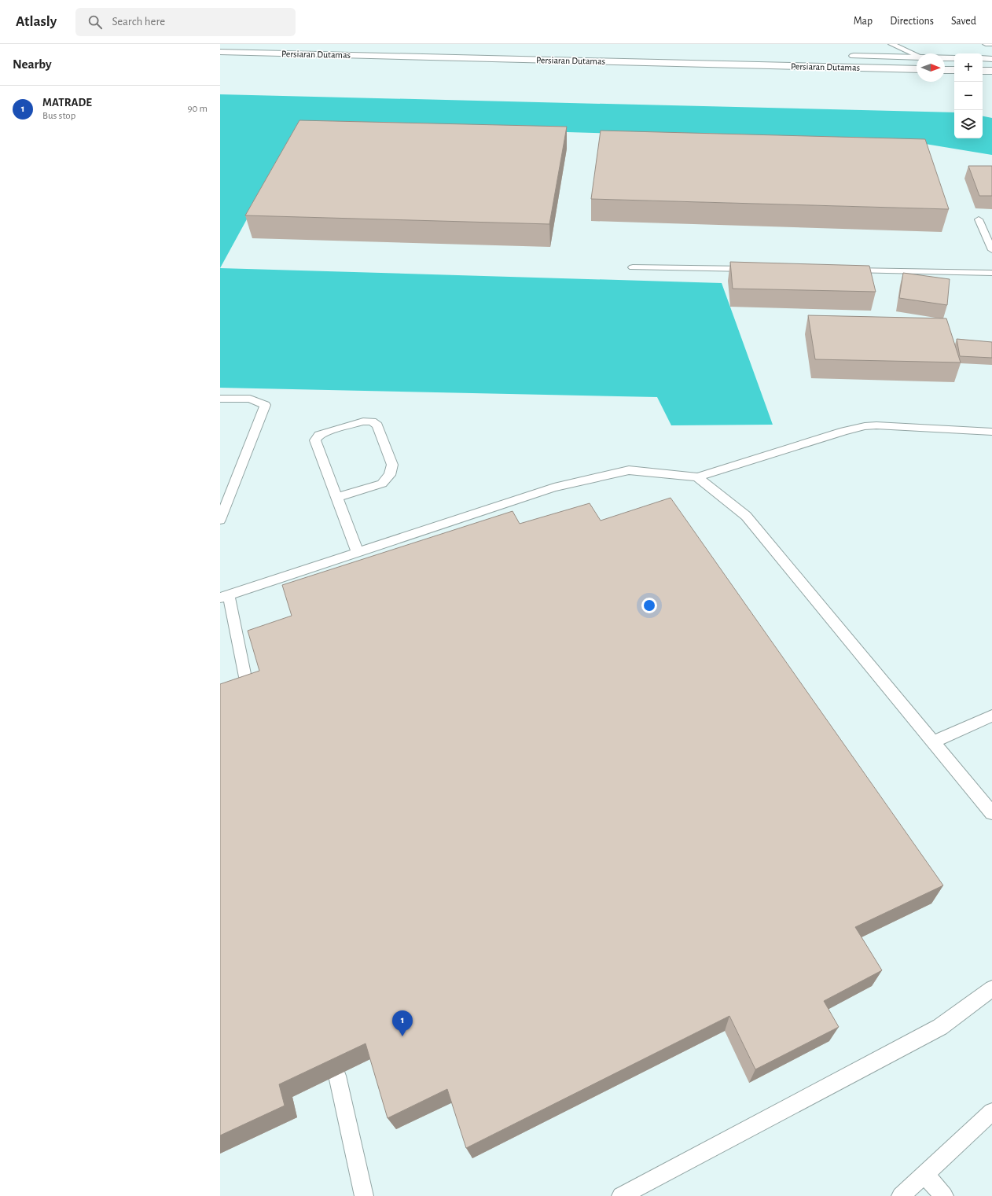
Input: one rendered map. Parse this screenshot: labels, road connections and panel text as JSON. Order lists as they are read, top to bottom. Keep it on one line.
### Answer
{"streets":{"street":["Persiaran Dutamas"]},"north":"right","page":{"header":"Atlasly","search":"Search here","nav":["Map","Directions","Saved"],"heading":"Nearby","map_buttons":["+","−"],"list":[{"mark":"1","name":"MATRADE","note":"Bus stop","value":"90 m"}],"pins":"1"}}
